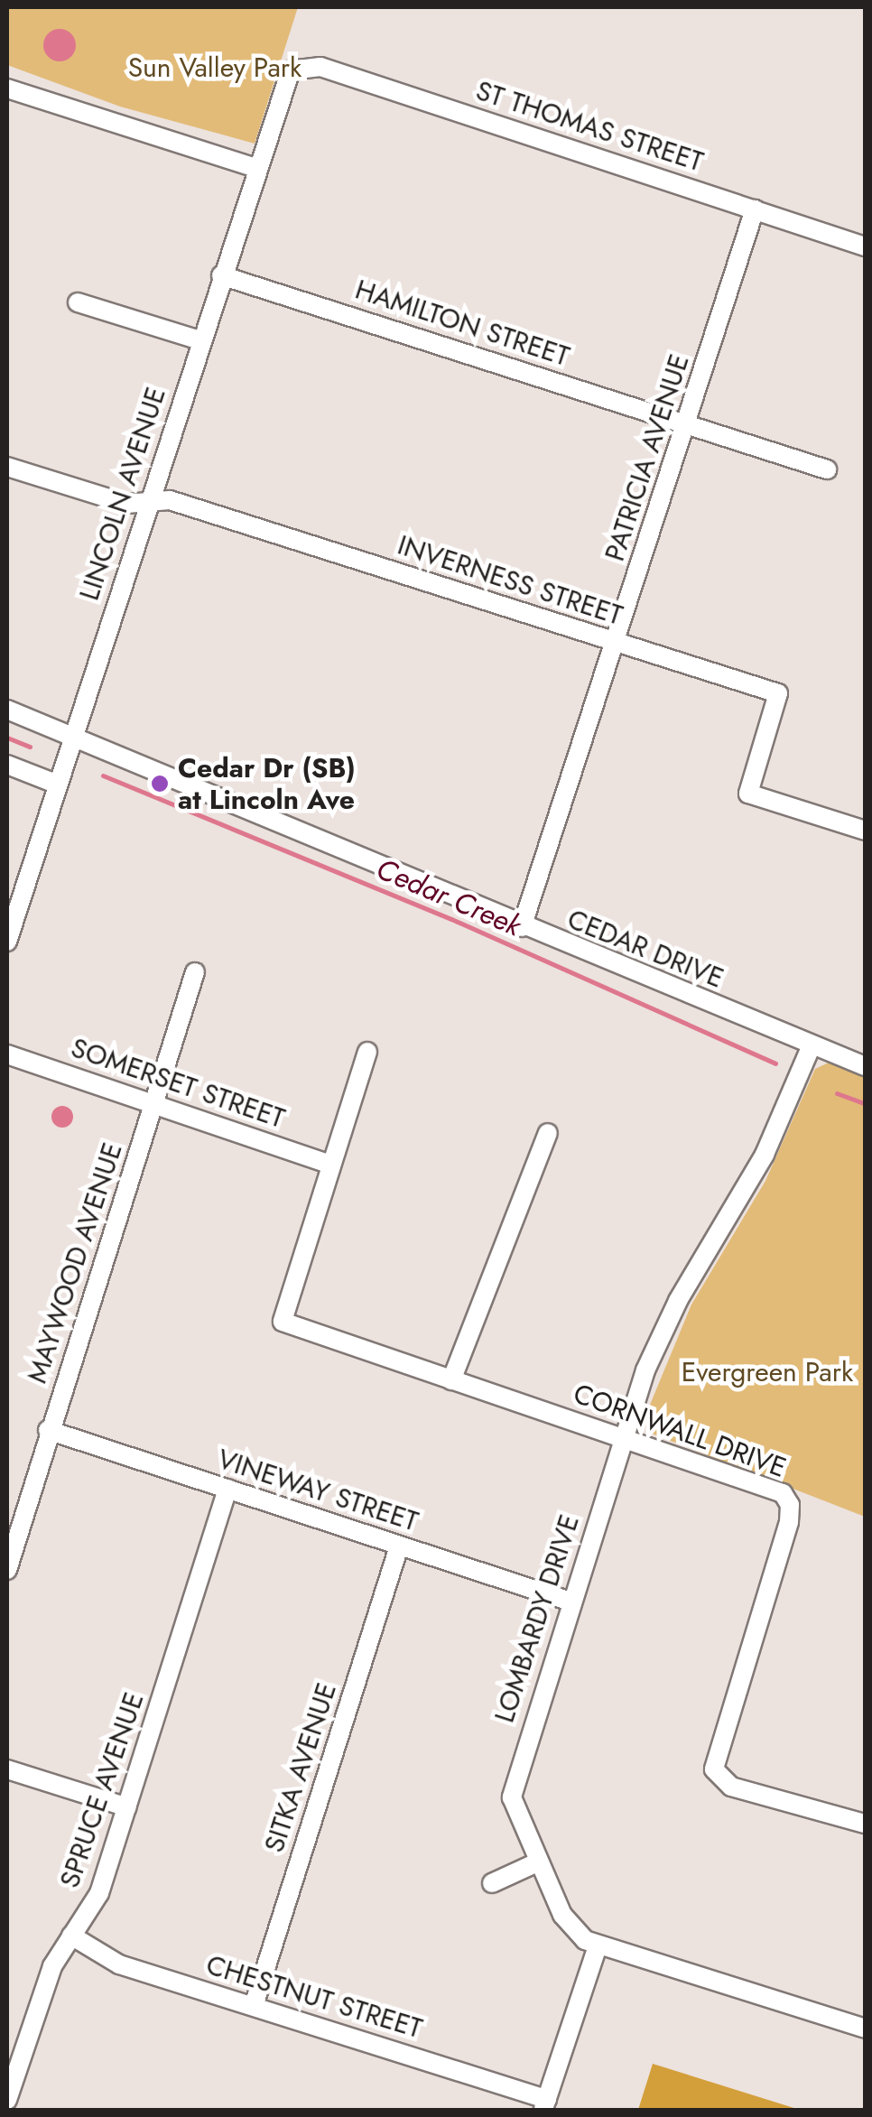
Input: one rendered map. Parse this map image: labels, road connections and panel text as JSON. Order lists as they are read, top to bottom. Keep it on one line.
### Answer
{"streets":{"street":["ST THOMAS STREET","HAMILTON STREET","PATRICIA AVENUE","LINCOLN AVENUE","INVERNESS STREET","CEDAR DRIVE","SOMERSET STREET","MAYWOOD AVENUE","CORNWALL DRIVE","VINEWAY STREET","LOMBARDY DRIVE","SITKA AVENUE","SPRUCE AVENUE","CHESTNUT STREET"]},"crossings":[["ST THOMAS STREET","PATRICIA AVENUE"],["ST THOMAS STREET","LINCOLN AVENUE"],["HAMILTON STREET","PATRICIA AVENUE"],["HAMILTON STREET","LINCOLN AVENUE"],["PATRICIA AVENUE","INVERNESS STREET"],["PATRICIA AVENUE","CEDAR DRIVE"],["LINCOLN AVENUE","INVERNESS STREET"],["LINCOLN AVENUE","CEDAR DRIVE"],["CEDAR DRIVE","LOMBARDY DRIVE"],["SOMERSET STREET","MAYWOOD AVENUE"],["SOMERSET STREET","CORNWALL DRIVE"],["MAYWOOD AVENUE","VINEWAY STREET"],["CORNWALL DRIVE","LOMBARDY DRIVE"],["VINEWAY STREET","LOMBARDY DRIVE"],["VINEWAY STREET","SITKA AVENUE"],["VINEWAY STREET","SPRUCE AVENUE"],["SITKA AVENUE","CHESTNUT STREET"],["SPRUCE AVENUE","CHESTNUT STREET"]],"water":["Cedar Creek"],"parks":["Sun Valley Park","Evergreen Park"],"places":["Cedar Dr (SB) at Lincoln Ave"]}
